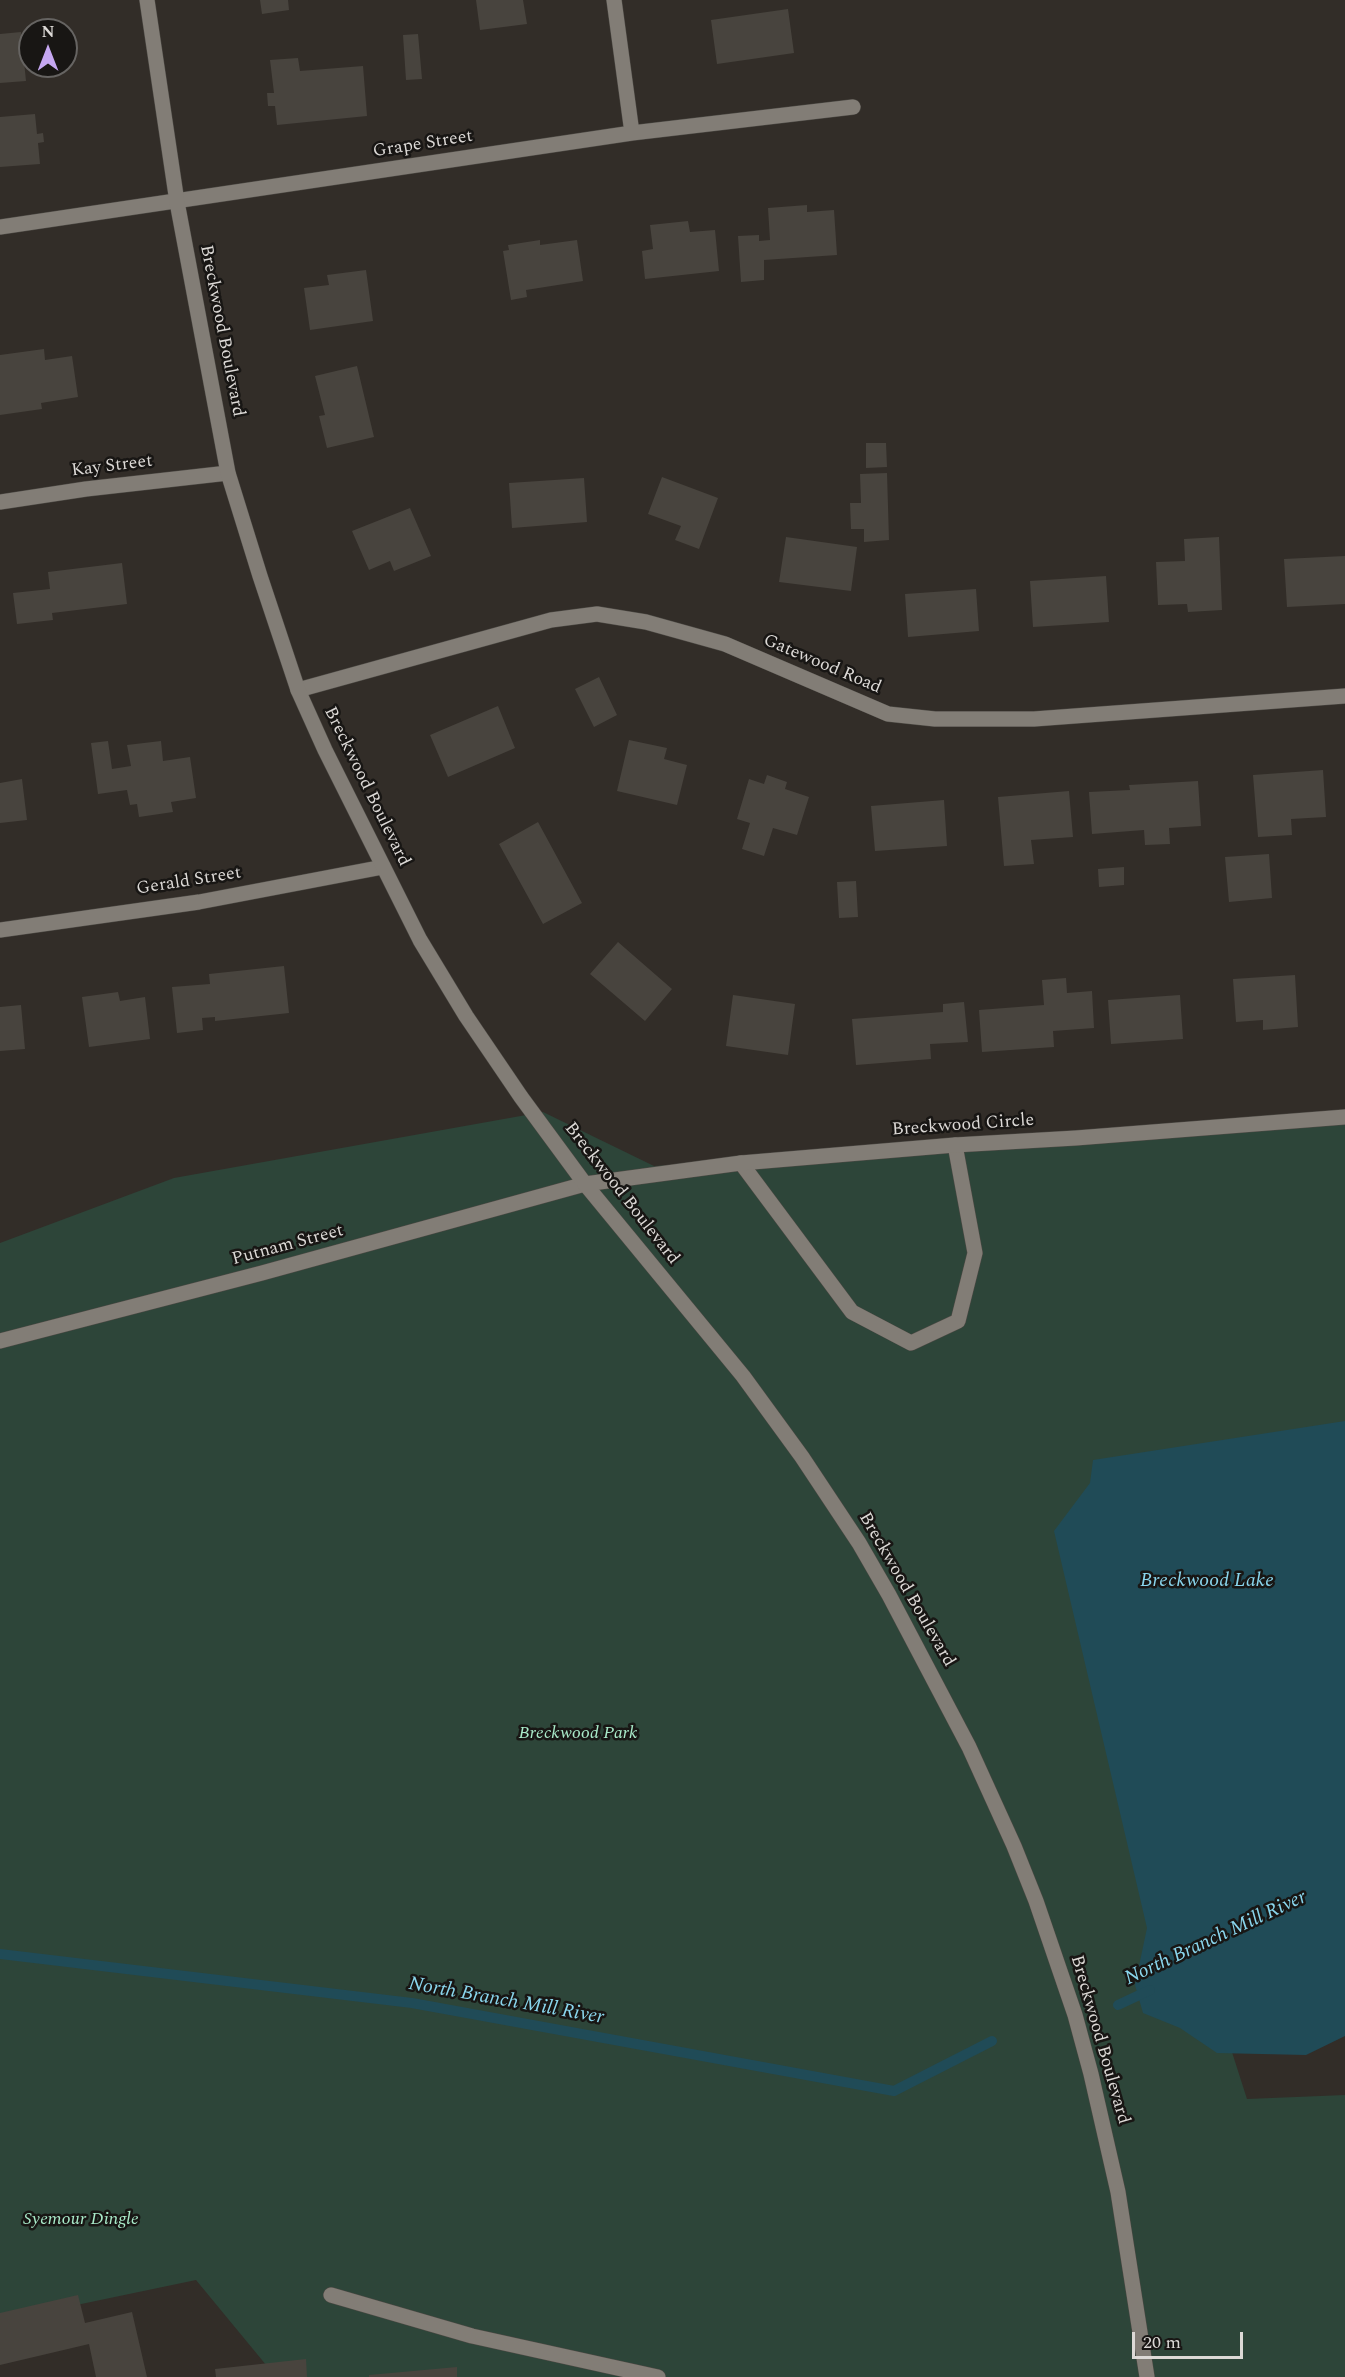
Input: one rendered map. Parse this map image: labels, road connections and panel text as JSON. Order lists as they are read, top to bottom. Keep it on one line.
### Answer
{"streets":{"street":["Grape Street","Breckwood Boulevard","Kay Street","Gatewood Road","Gerald Street","Breckwood Circle","Putnam Street"]},"crossings":[["Grape Street","Breckwood Boulevard"],["Breckwood Boulevard","Kay Street"],["Breckwood Boulevard","Gatewood Road"],["Breckwood Boulevard","Gerald Street"],["Breckwood Boulevard","Breckwood Circle"],["Breckwood Boulevard","Putnam Street"],["Breckwood Circle","Putnam Street"]],"water":["Breckwood Lake","North Branch Mill River"],"parks":["Breckwood Park","Syemour Dingle"],"scale_bar":"20 m","north":"top"}
